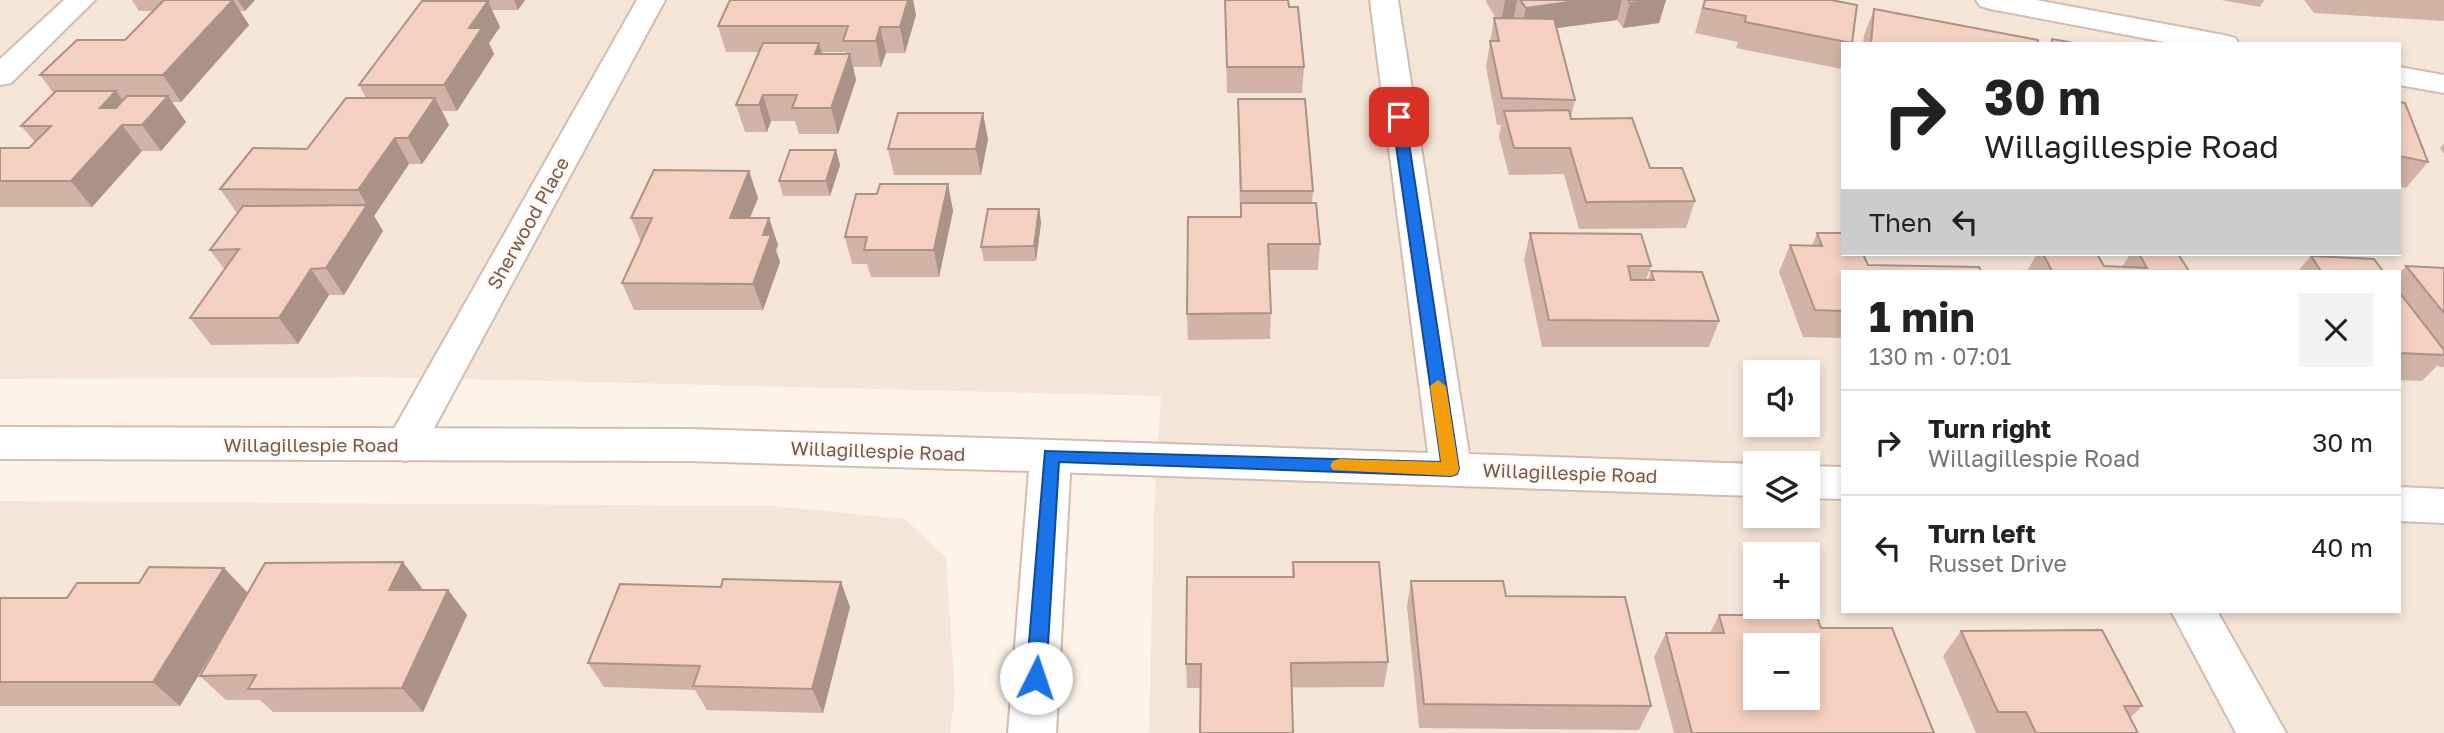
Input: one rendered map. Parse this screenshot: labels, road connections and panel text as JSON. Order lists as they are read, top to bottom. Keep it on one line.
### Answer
{"streets":{"street":["Sherwood Place","Willagillespie Road"]},"crossings":[["Sherwood Place","Willagillespie Road"]],"page":{"turn":["30 m","Willagillespie Road"],"then":"Then","heading":["1 min","130 m · 07:01"],"map_buttons":["+","−"],"list":[{"name":"Turn right","note":"Willagillespie Road","value":"30 m"},{"name":"Turn left","note":"Russet Drive","value":"40 m"}]}}
